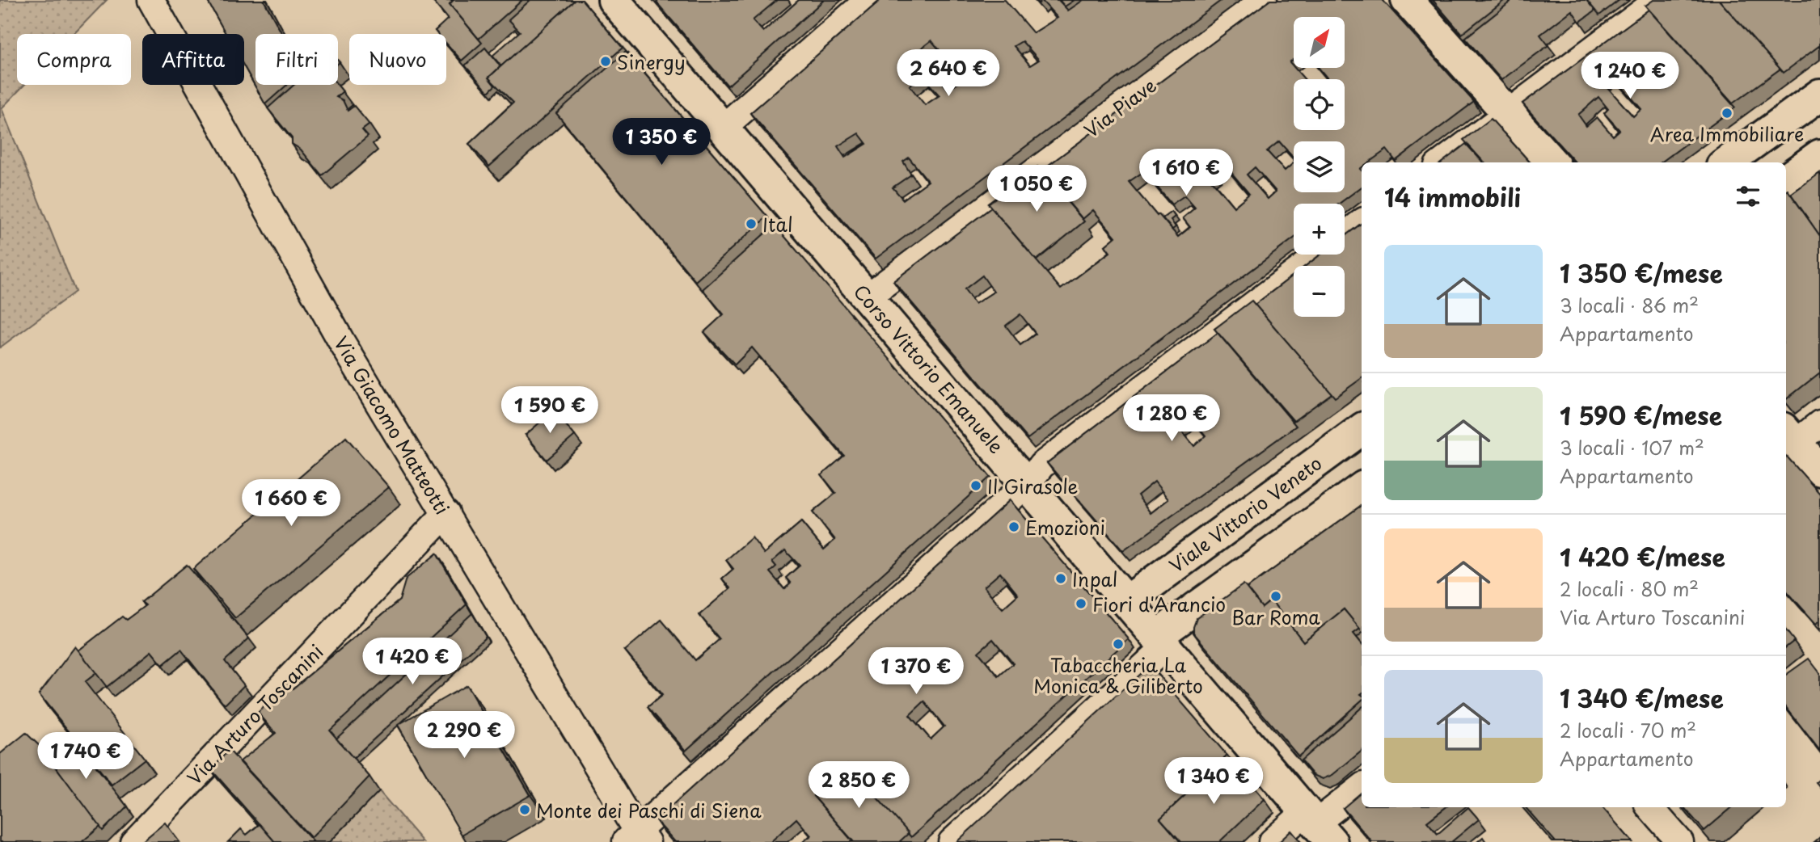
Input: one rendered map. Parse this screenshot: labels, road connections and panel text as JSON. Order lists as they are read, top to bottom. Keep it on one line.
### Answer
{"streets":{"main road":["Corso Vittorio Emanuele","Viale Vittorio Veneto"],"street":["Via Piave","Via Giacomo Matteotti","Via Arturo Toscanini"]},"crossings":[["Via Piave","Corso Vittorio Emanuele"],["Corso Vittorio Emanuele","Viale Vittorio Veneto"],["Via Giacomo Matteotti","Via Arturo Toscanini"]],"places":["Sinergy","Area Immobiliare","Ital","Il Girasole","Emozioni","Inpal","Bar Roma","Fiori d'Arancio","Tabaccheria La Monica & Giliberto","Monte dei Paschi di Siena"],"north":"top right","page":{"map_buttons":["+","−"],"chip":["Compra","Affitta","Filtri","Nuovo"],"price":["2 640 €","1 240 €","1 350 €","1 610 €","1 050 €","1 590 €","1 280 €","1 660 €","1 420 €","1 370 €","2 290 €","1 740 €","1 340 €","2 850 €"],"heading":"14 immobili","list":[{"name":"1 350 €/mese","note":"3 locali · 86 m² · Appartamento"},{"name":"1 590 €/mese","note":"3 locali · 107 m² · Appartamento"},{"name":"1 420 €/mese","note":"2 locali · 80 m² · Via Arturo Toscanini"},{"name":"1 340 €/mese","note":"2 locali · 70 m² · Appartamento"}]}}
